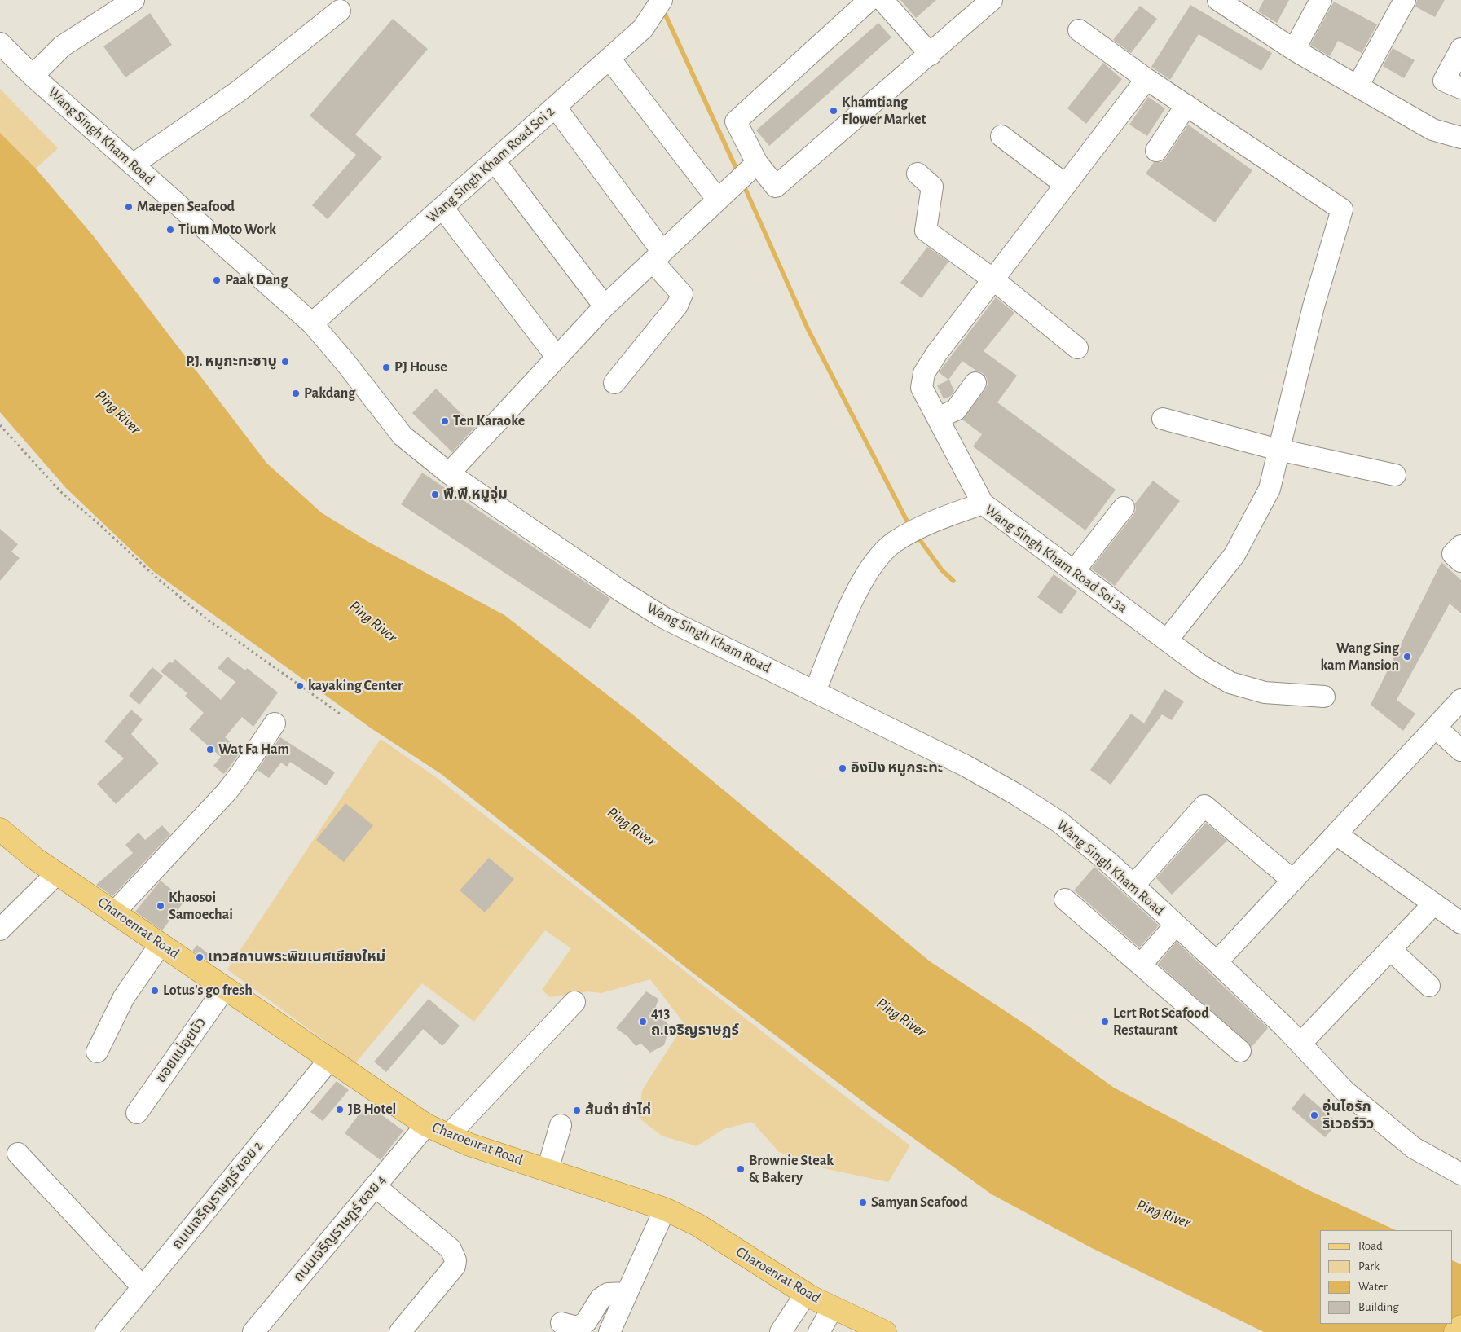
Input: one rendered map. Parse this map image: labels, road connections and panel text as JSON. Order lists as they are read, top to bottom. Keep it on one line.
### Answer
{"streets":{"main road":["Charoenrat Road"],"street":["Wang Singh Kham Road","Wang Singh Kham Road Soi 2","Wang Singh Kham Road Soi 3a","ซอยแม่อุยบัว","ถนนเจริญราษฎร์ ซอย 2","ถนนเจริญราษฎร์ ซอย 4"]},"crossings":[["Wang Singh Kham Road","Wang Singh Kham Road Soi 2"],["Wang Singh Kham Road","Wang Singh Kham Road Soi 3a"],["Charoenrat Road","ซอยแม่อุยบัว"],["Charoenrat Road","ถนนเจริญราษฎร์ ซอย 2"],["Charoenrat Road","ถนนเจริญราษฎร์ ซอย 4"]],"water":["Ping River"],"places":["Khamtiang Flower Market","Maepen Seafood","Tium Moto Work","Paak Dang","P.J. หมูกะทะชาบู","PJ House","Pakdang","Ten Karaoke","พี.พี.หมูจุ่ม","Wang Sing kam Mansion","kayaking Center","Wat Fa Ham","อิงปิง หมูกระทะ","Khaosoi Samoechai","เทวสถานพระพิฆเนศเชียงใหม่","Lotus's go fresh","413 ถ.เจริญราษฏร์","Lert Rot Seafood Restaurant","JB Hotel","ส้มตำ ยำไก่","อุ่นไอรัก ริเวอร์วิว","Brownie Steak & Bakery","Samyan Seafood"],"legend":["Road","Park","Water","Building"]}
